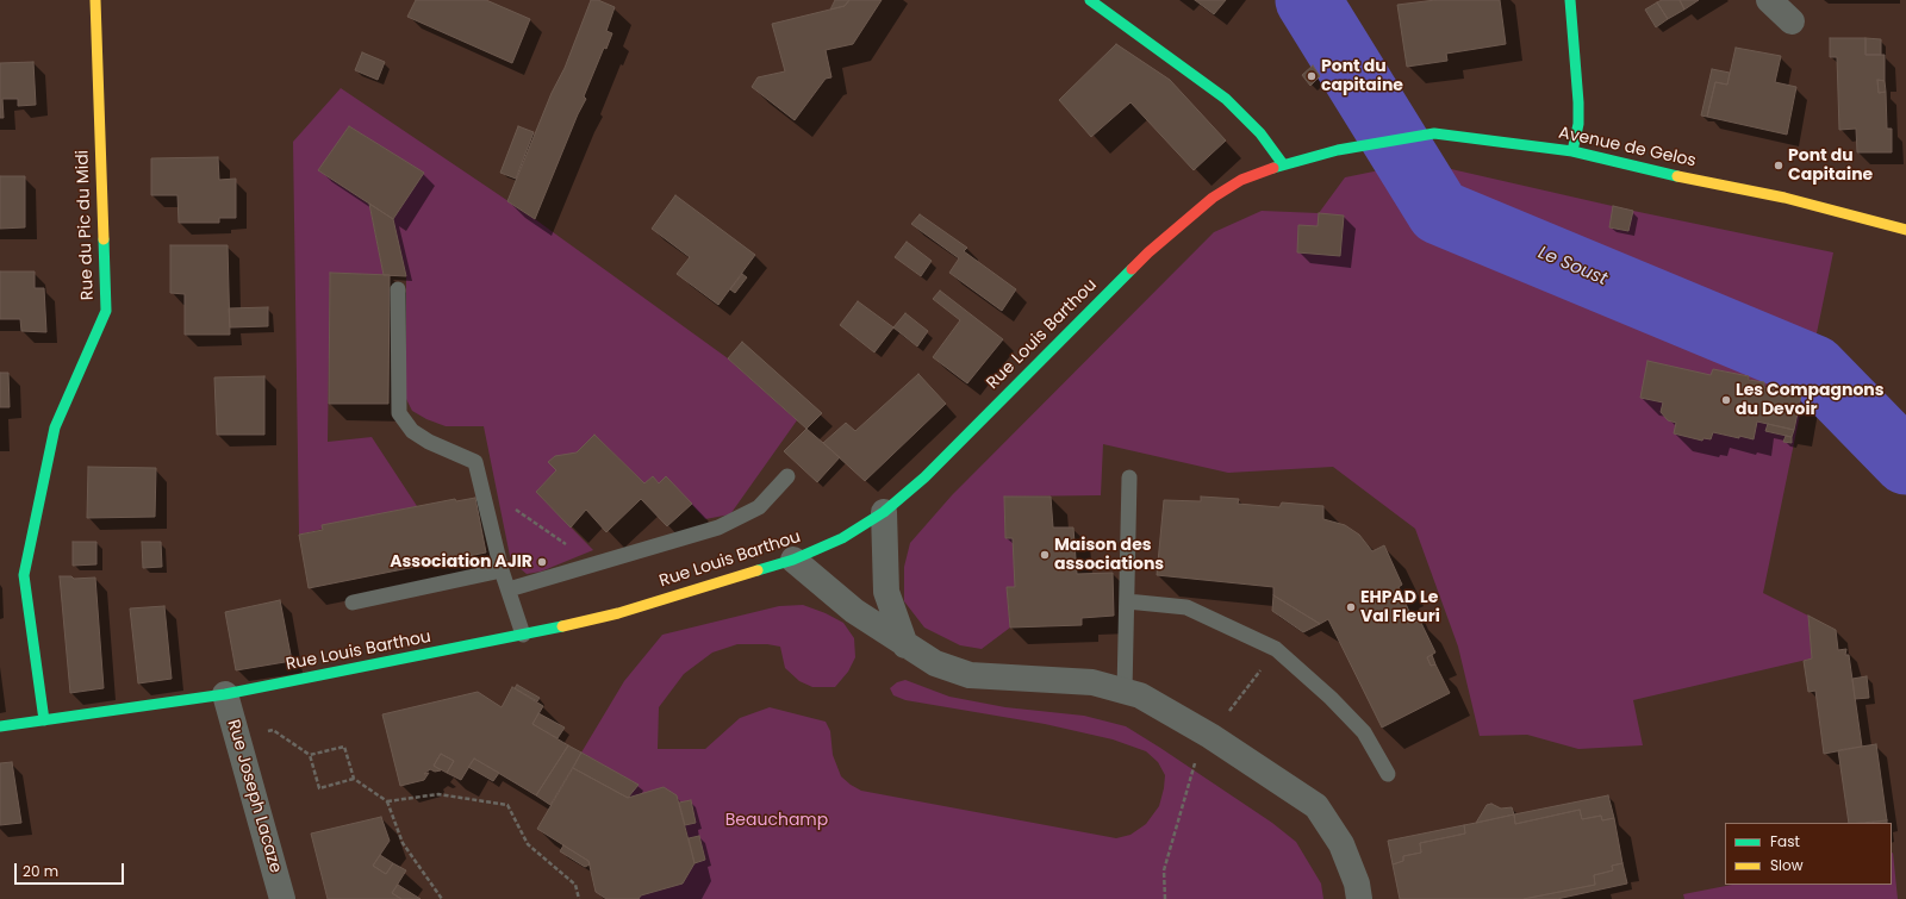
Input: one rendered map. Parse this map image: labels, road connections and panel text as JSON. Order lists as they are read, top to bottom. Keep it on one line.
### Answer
{"streets":{"street":["Avenue de Gelos","Rue du Pic du Midi","Rue Louis Barthou","Rue Joseph Lacaze"]},"crossings":[["Avenue de Gelos","Rue Louis Barthou"],["Rue du Pic du Midi","Rue Louis Barthou"],["Rue Louis Barthou","Rue Joseph Lacaze"]],"water":["Le Soust"],"parks":["Beauchamp"],"places":["Pont du capitaine","Pont du Capitaine","Les Compagnons du Devoir","Maison des associations","Association AJIR","EHPAD Le Val Fleuri"],"legend":["Fast","Slow"],"scale_bar":"20 m"}
